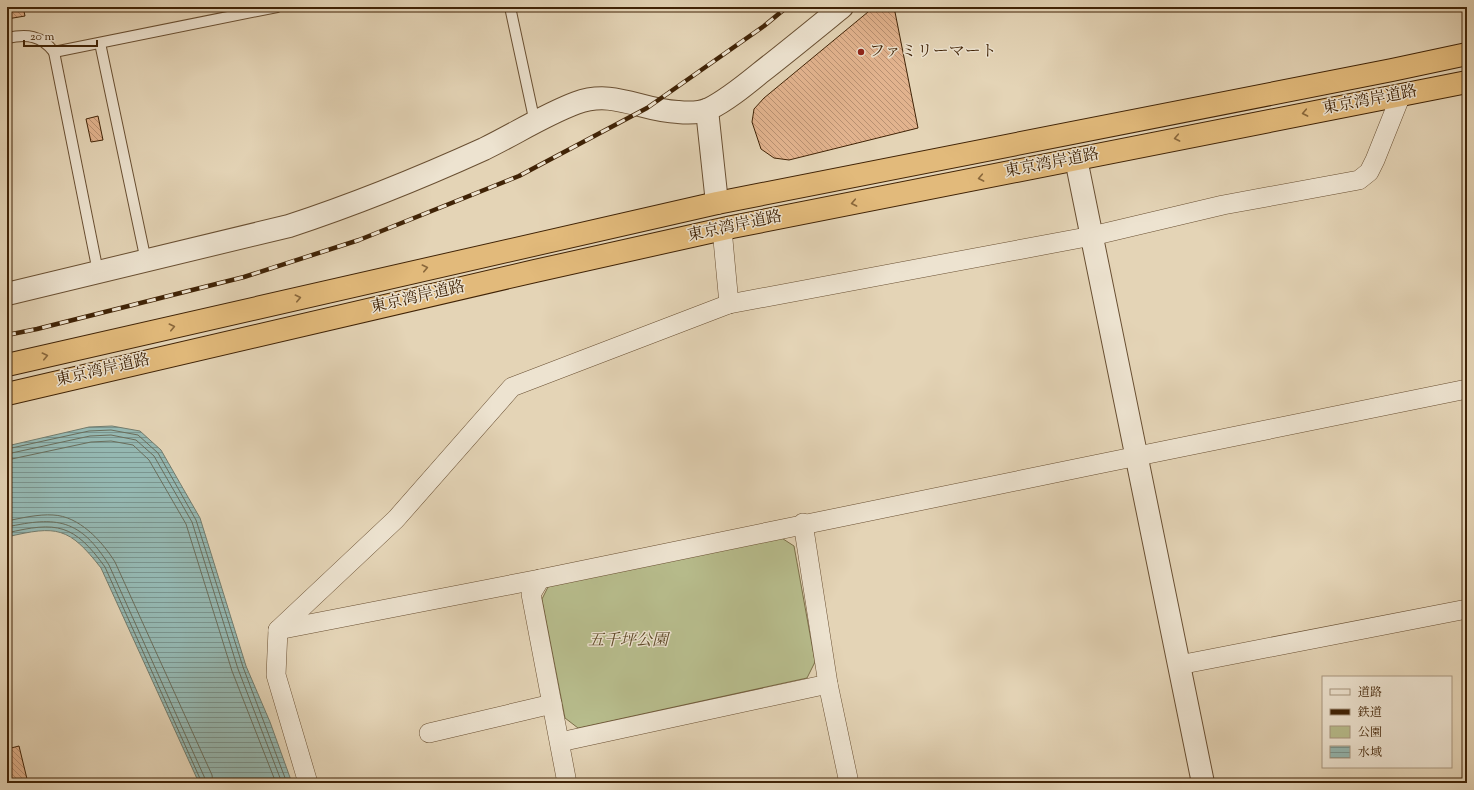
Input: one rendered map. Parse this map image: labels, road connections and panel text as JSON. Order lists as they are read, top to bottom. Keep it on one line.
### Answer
{"streets":{"highway":["東京湾岸道路"]},"parks":["五千坪公園"],"places":["ファミリーマート"],"legend":["道路","鉄道","公園","水域"],"scale_bar":"20 m"}
